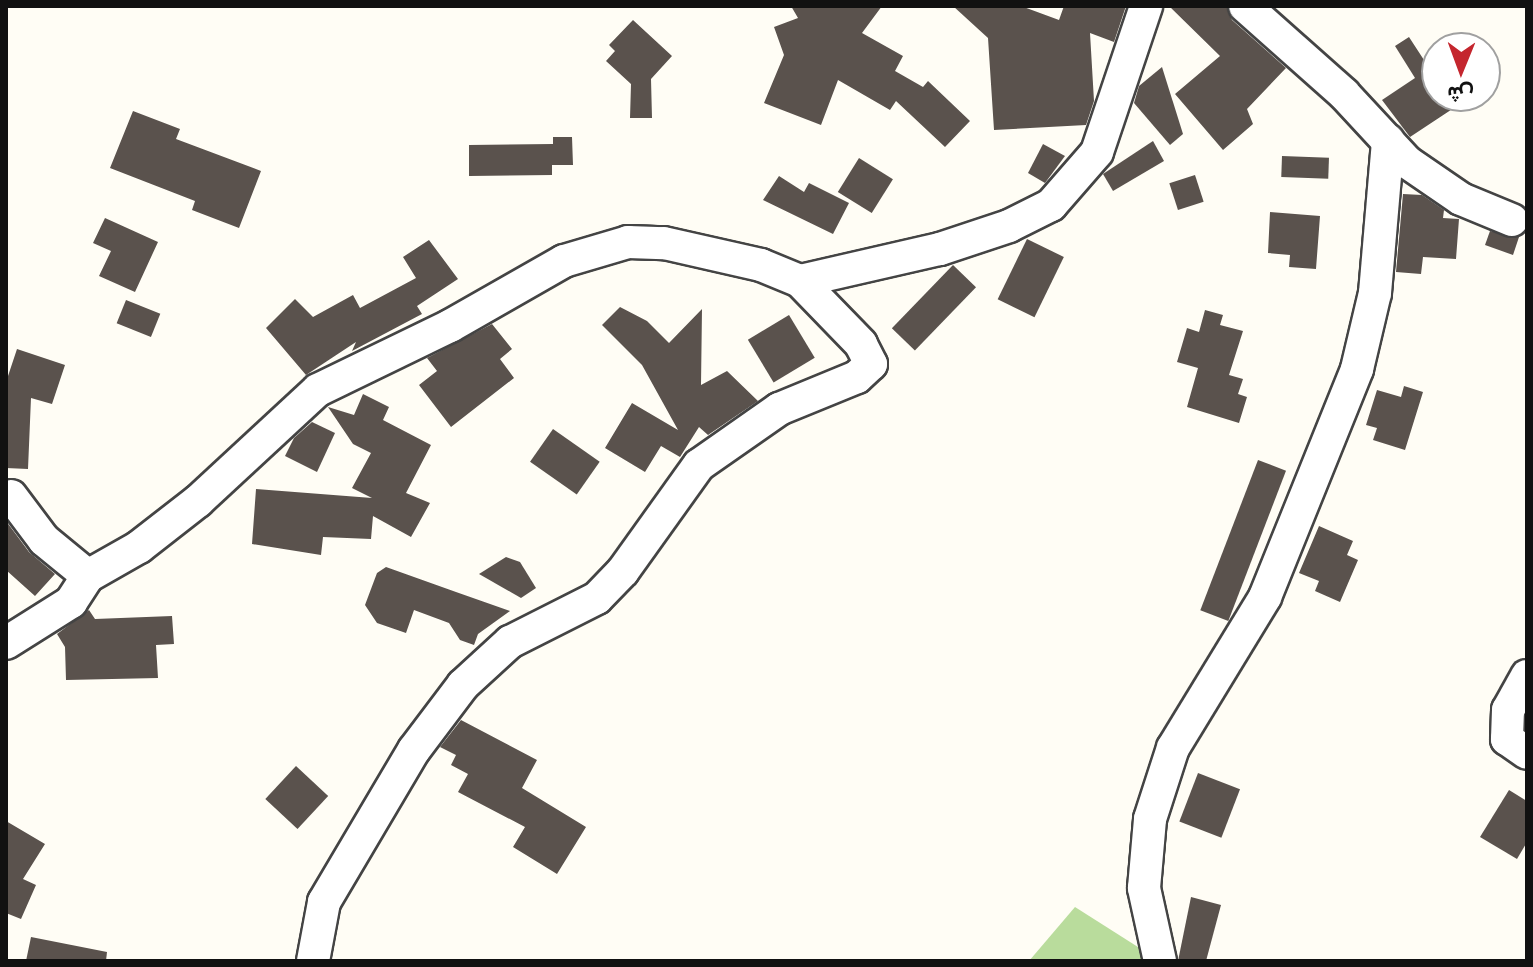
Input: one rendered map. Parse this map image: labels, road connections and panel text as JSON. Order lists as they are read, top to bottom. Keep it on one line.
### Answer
{"north":"bottom"}
